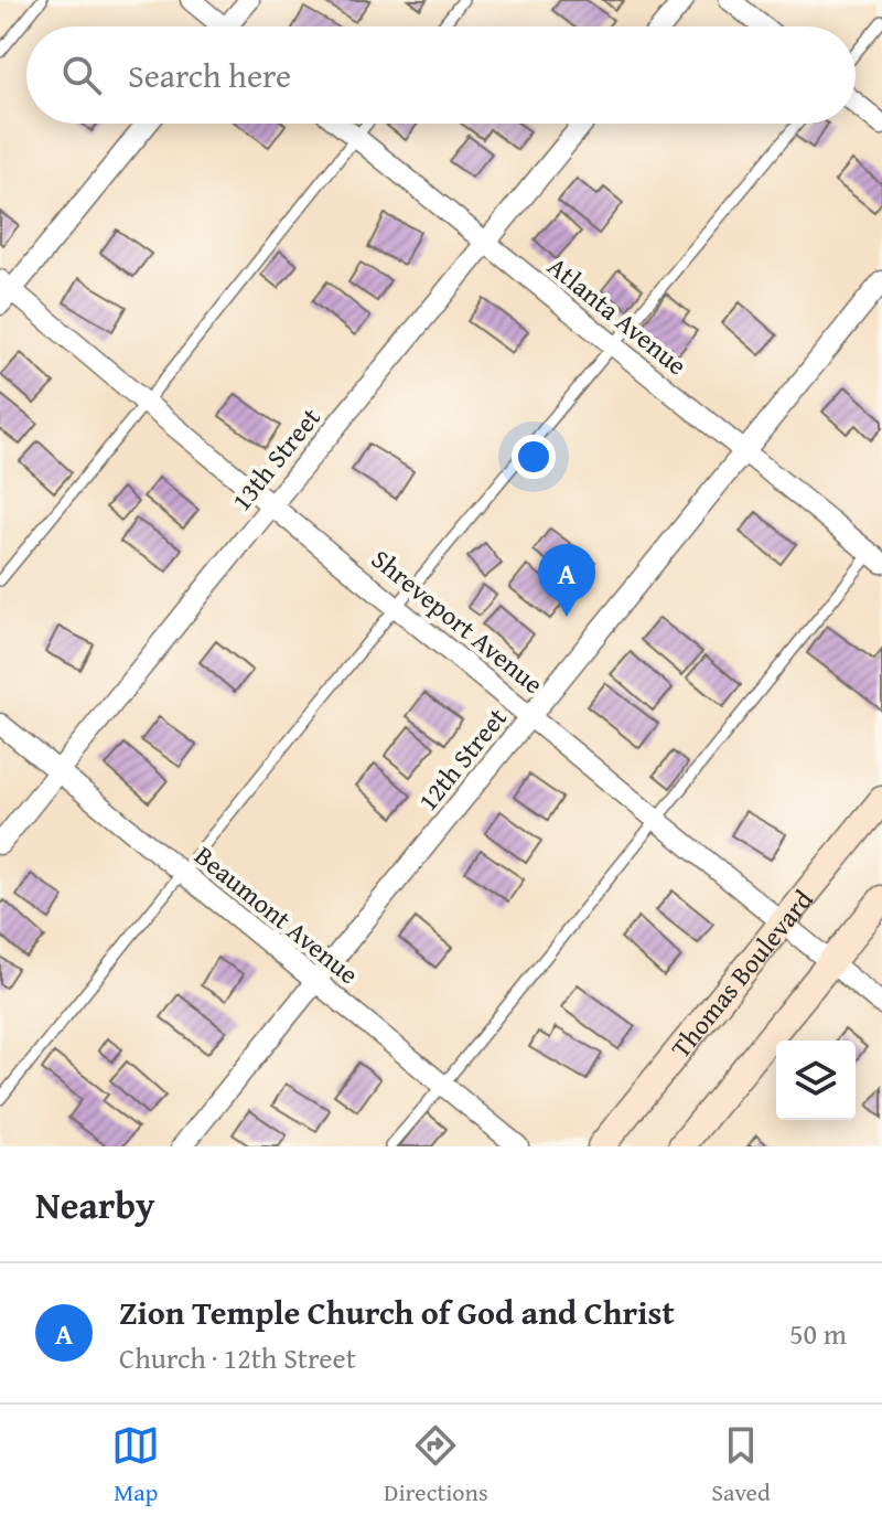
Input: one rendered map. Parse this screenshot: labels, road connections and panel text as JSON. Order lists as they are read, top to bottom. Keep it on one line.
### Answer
{"streets":{"main road":["Thomas Boulevard"],"street":["Atlanta Avenue","13th Street","Shreveport Avenue","12th Street","Beaumont Avenue"]},"crossings":[["Atlanta Avenue","13th Street"],["Atlanta Avenue","12th Street"],["13th Street","Shreveport Avenue"],["13th Street","Beaumont Avenue"],["Shreveport Avenue","12th Street"],["Shreveport Avenue","Thomas Boulevard"],["12th Street","Beaumont Avenue"]],"page":{"search":"Search here","pins":"A","heading":"Nearby","list":[{"mark":"A","name":"Zion Temple Church of God and Christ","note":"Church · 12th Street","value":"50 m"}],"nav":["Map","Directions","Saved"]}}
